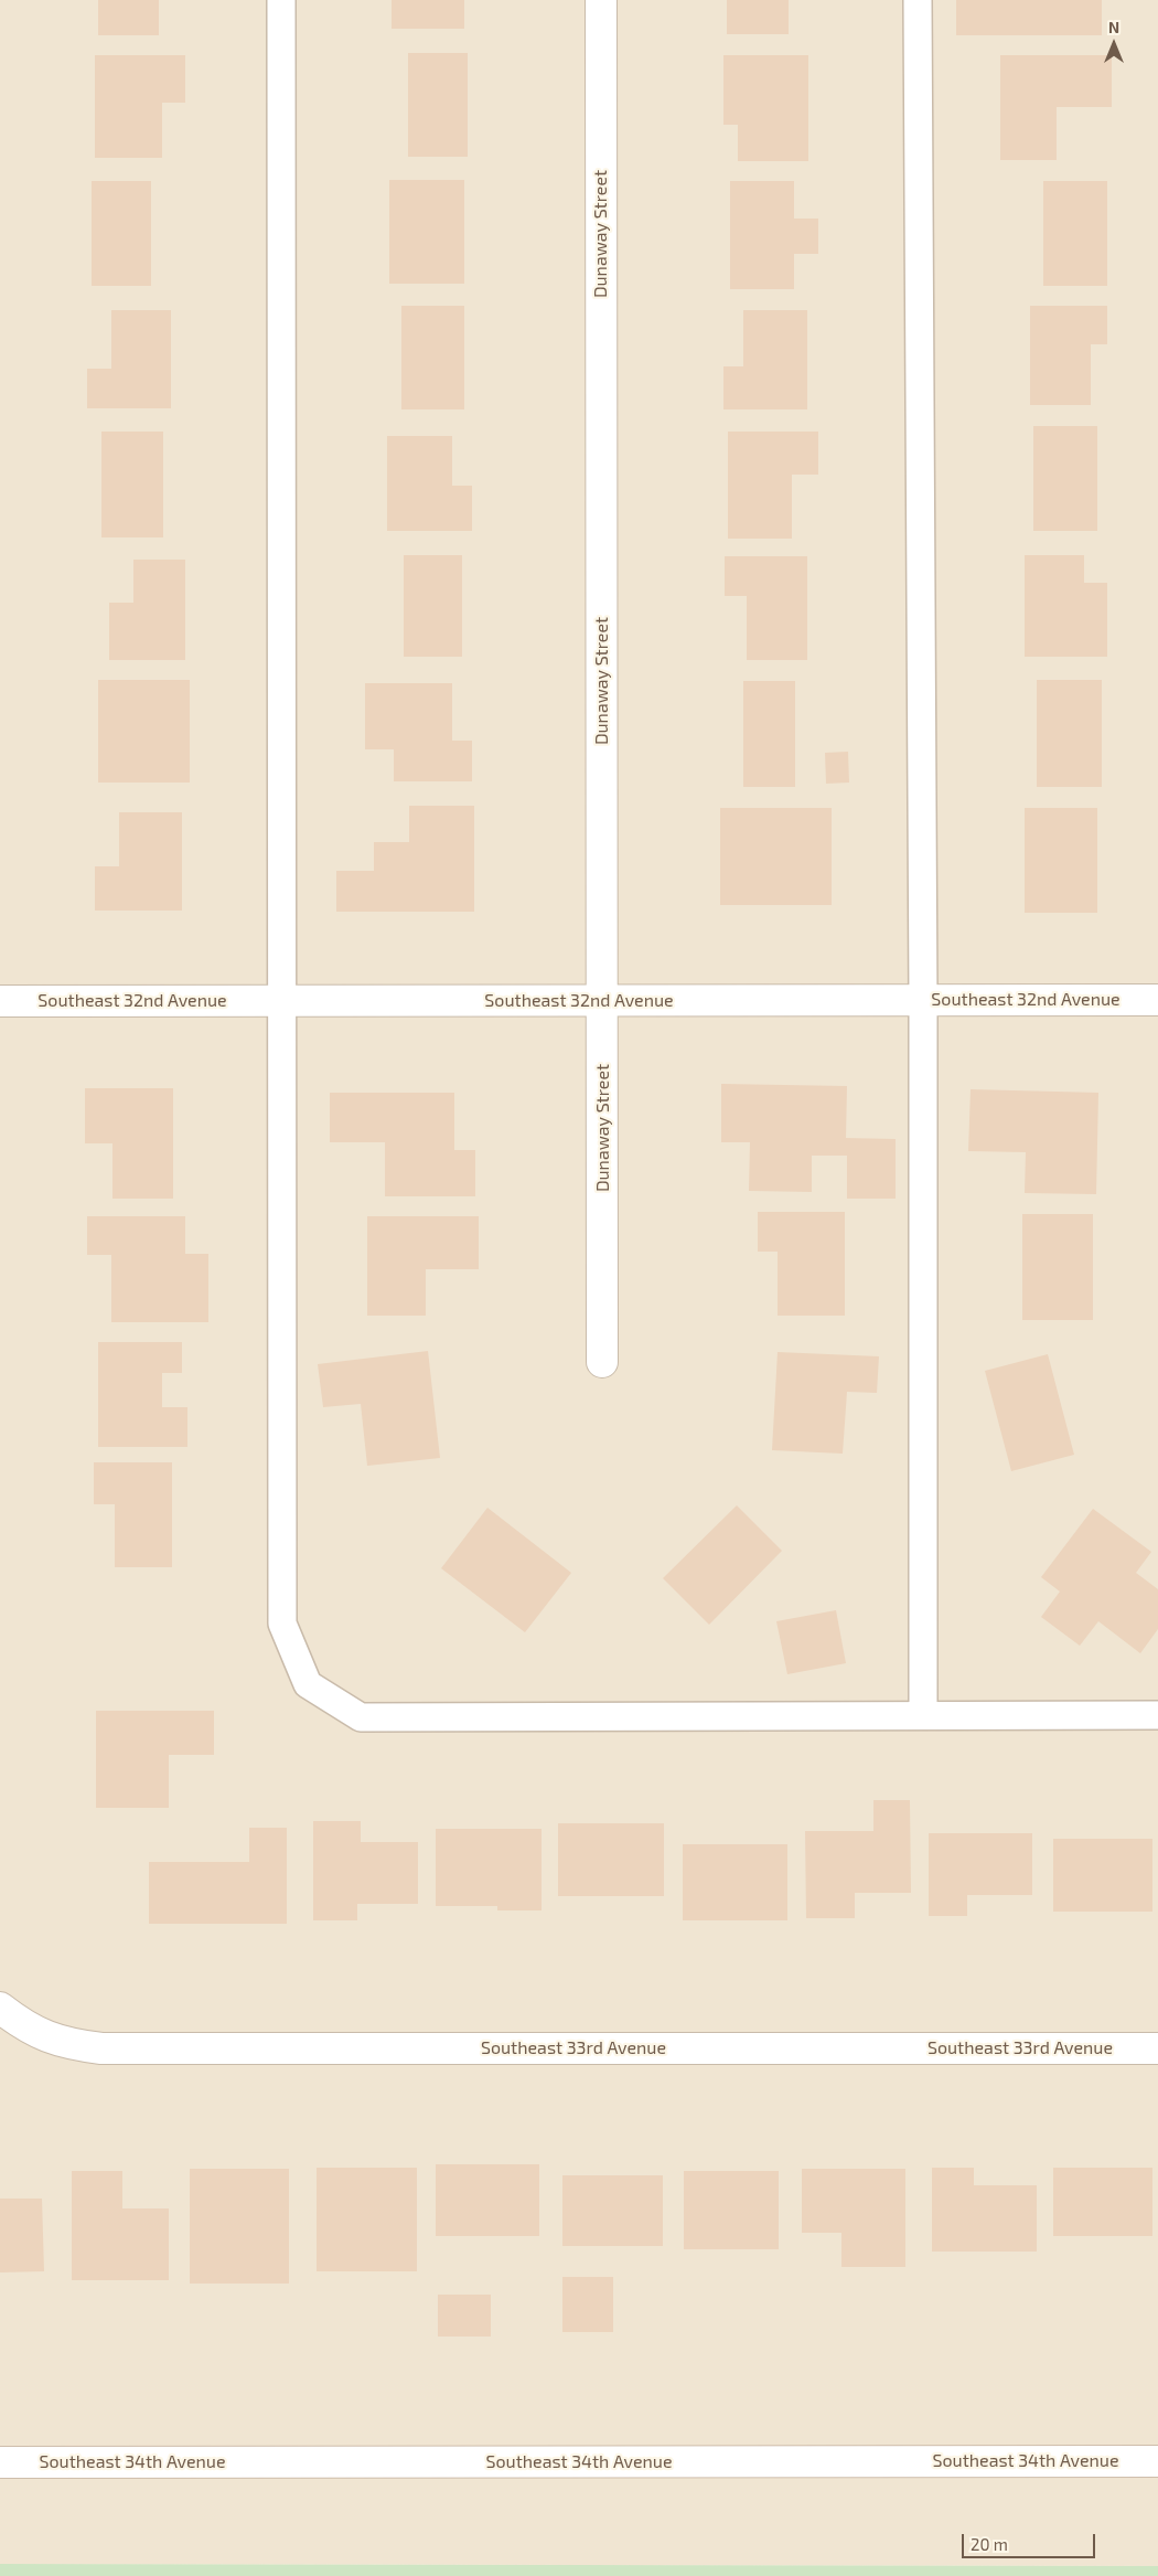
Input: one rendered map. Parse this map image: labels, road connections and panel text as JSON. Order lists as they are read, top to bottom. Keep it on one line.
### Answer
{"streets":{"street":["Dunaway Street","Southeast 32nd Avenue","Southeast 33rd Avenue","Southeast 34th Avenue"]},"crossings":[["Dunaway Street","Southeast 32nd Avenue"]],"scale_bar":"20 m","north":"top"}
